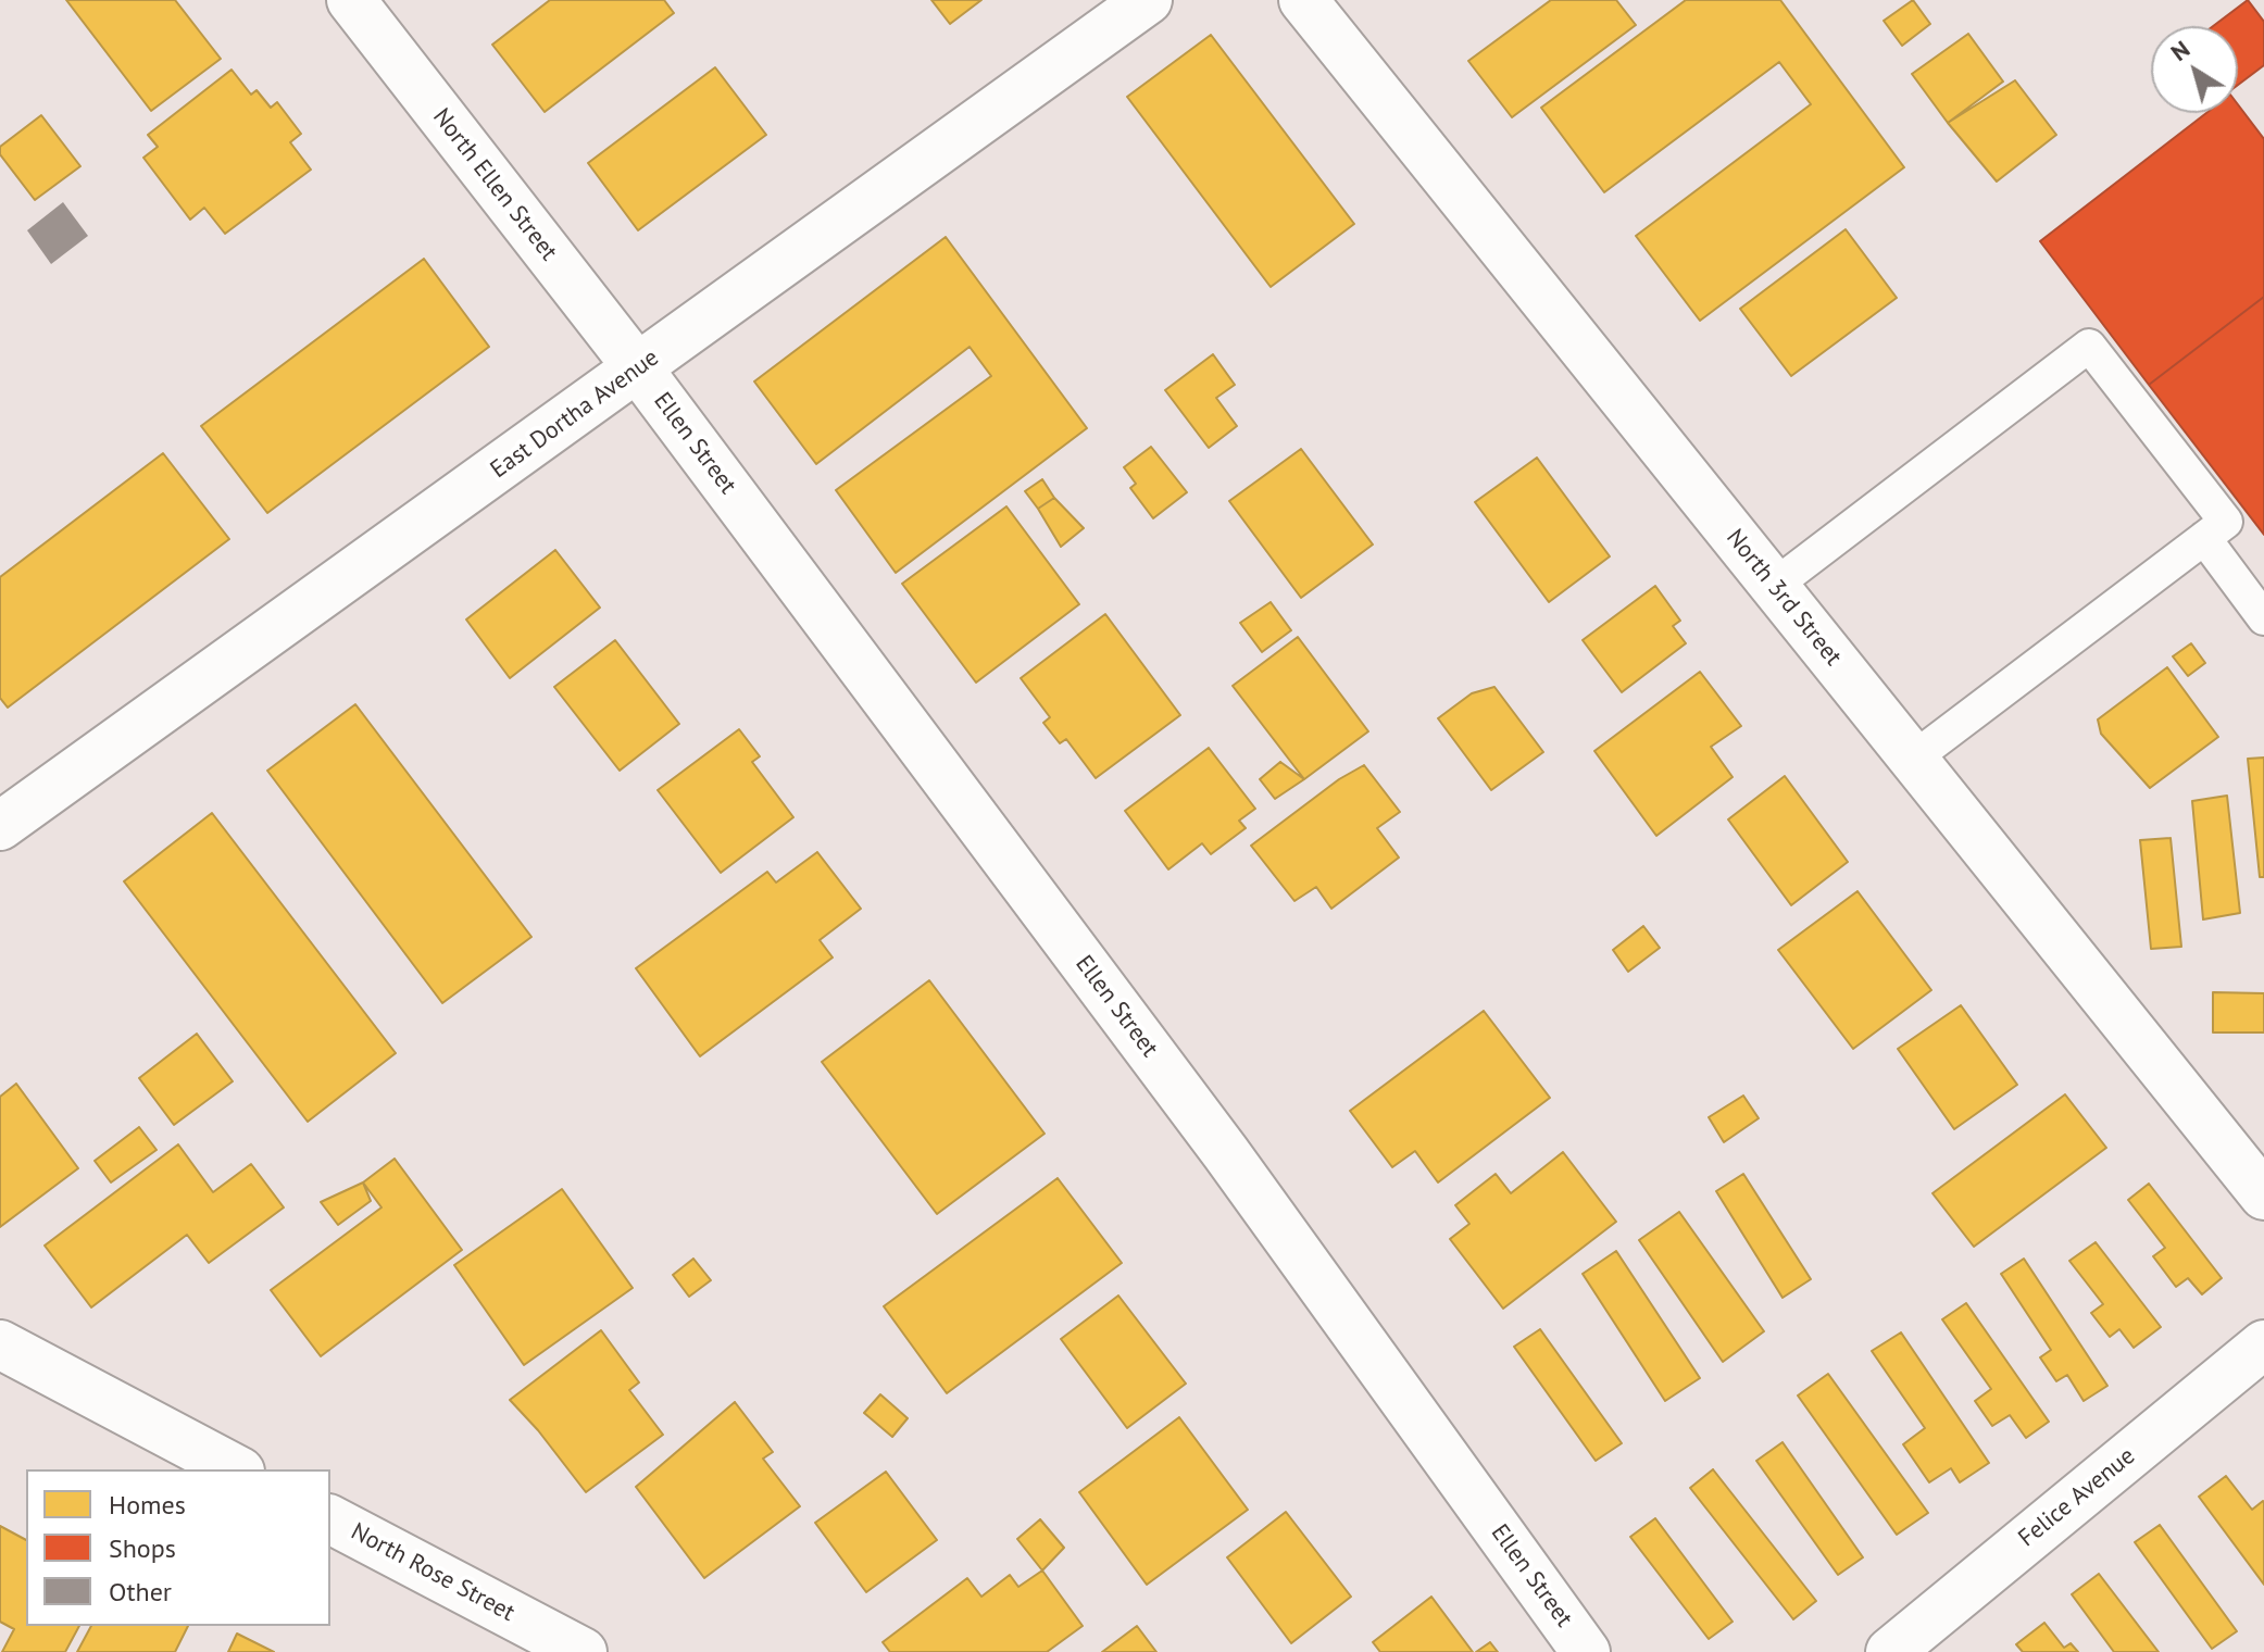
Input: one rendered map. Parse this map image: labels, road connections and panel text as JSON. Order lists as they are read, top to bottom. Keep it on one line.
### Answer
{"streets":{"street":["North Ellen Street","East Dortha Avenue","Ellen Street","North 3rd Street","Felice Avenue","North Rose Street"]},"crossings":[["North Ellen Street","East Dortha Avenue"],["North Ellen Street","Ellen Street"],["East Dortha Avenue","Ellen Street"]],"legend":["Homes","Shops","Other"],"north":"top left"}
